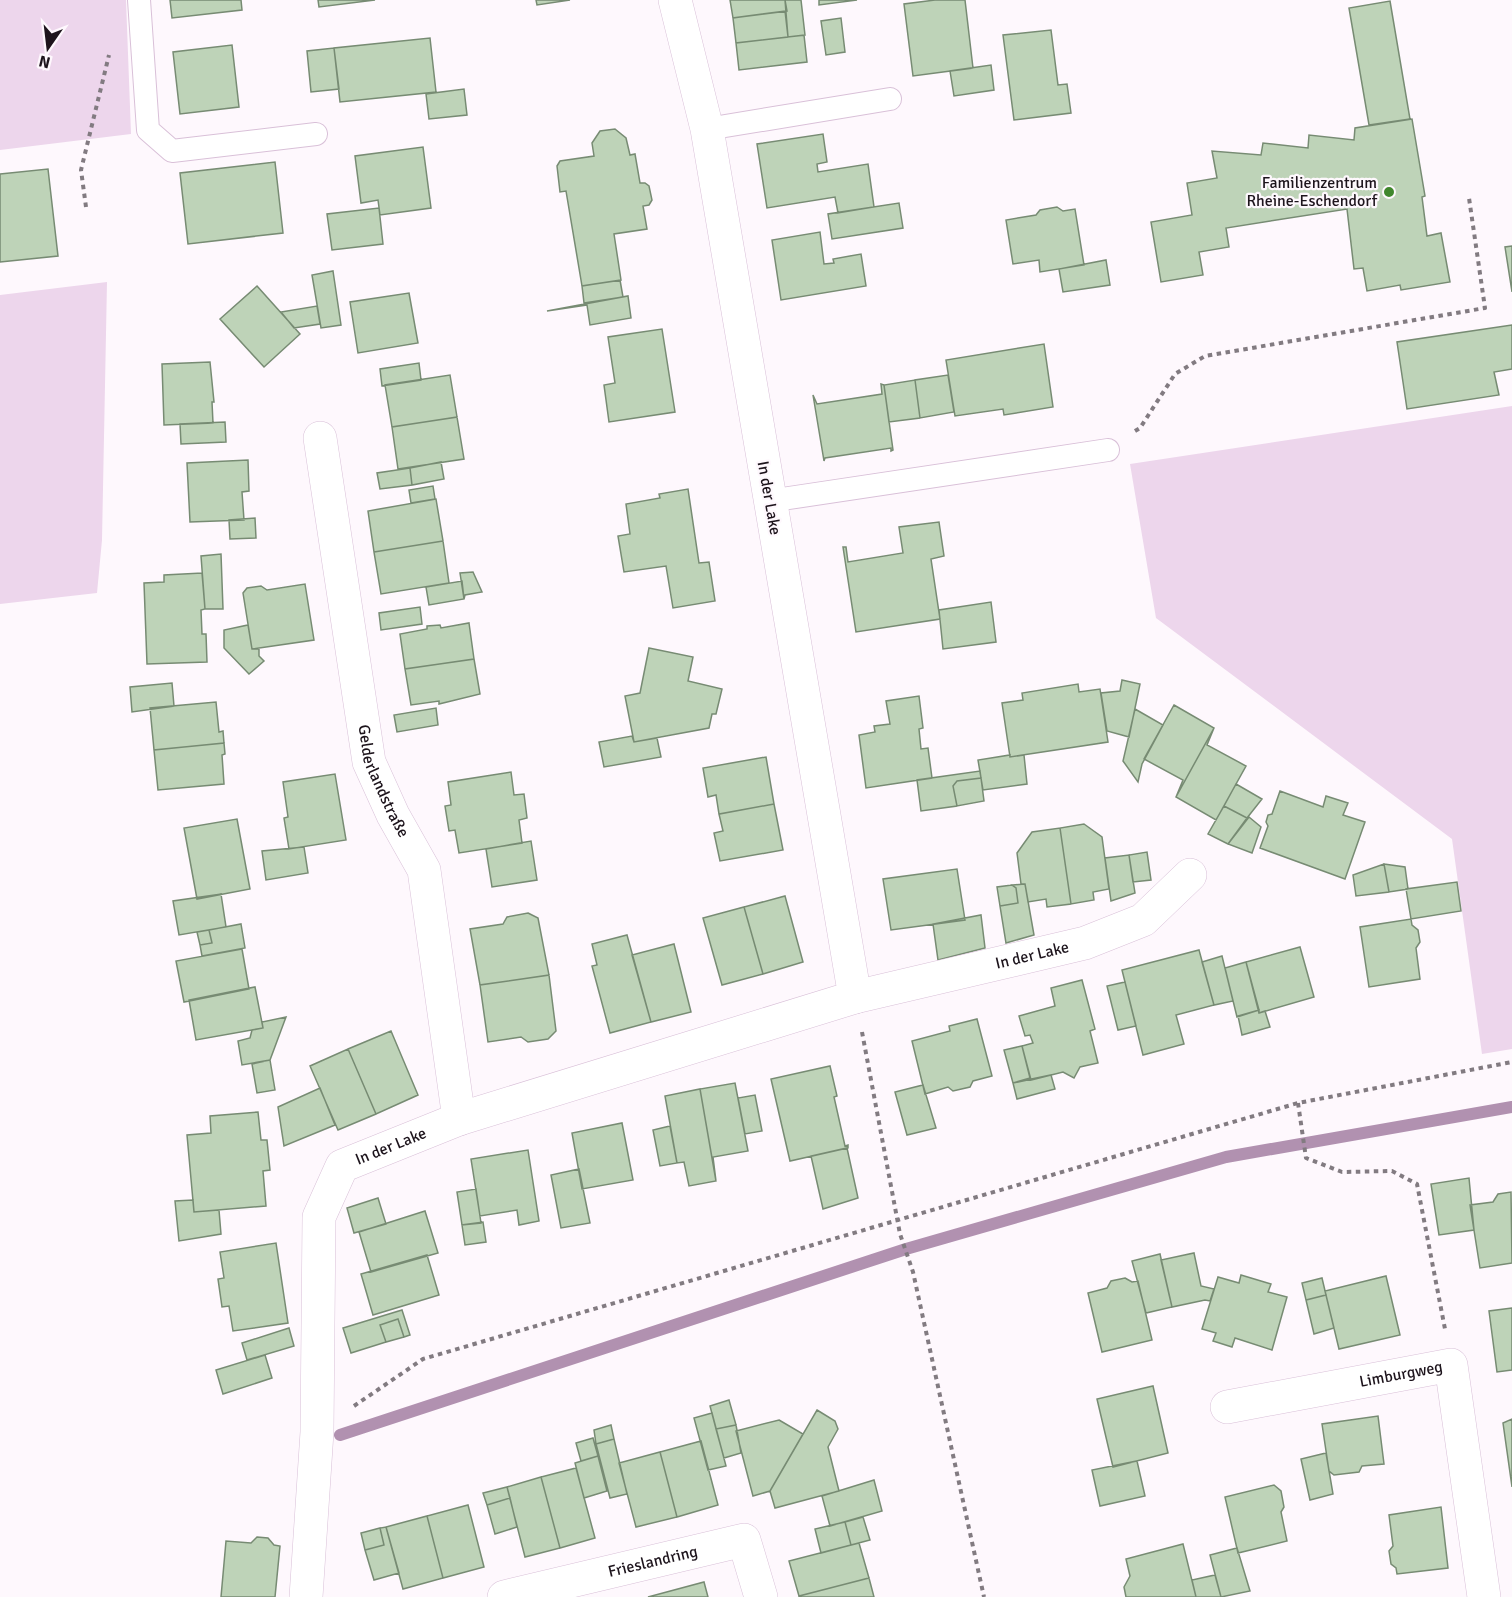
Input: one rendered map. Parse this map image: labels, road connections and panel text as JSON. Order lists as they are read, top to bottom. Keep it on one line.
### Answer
{"streets":{"street":["In der Lake","Gelderlandstraße","Limburgweg","Frieslandring"]},"crossings":[["In der Lake","Gelderlandstraße"]],"places":["Familienzentrum Rheine-Eschendorf"],"north":"bottom"}
